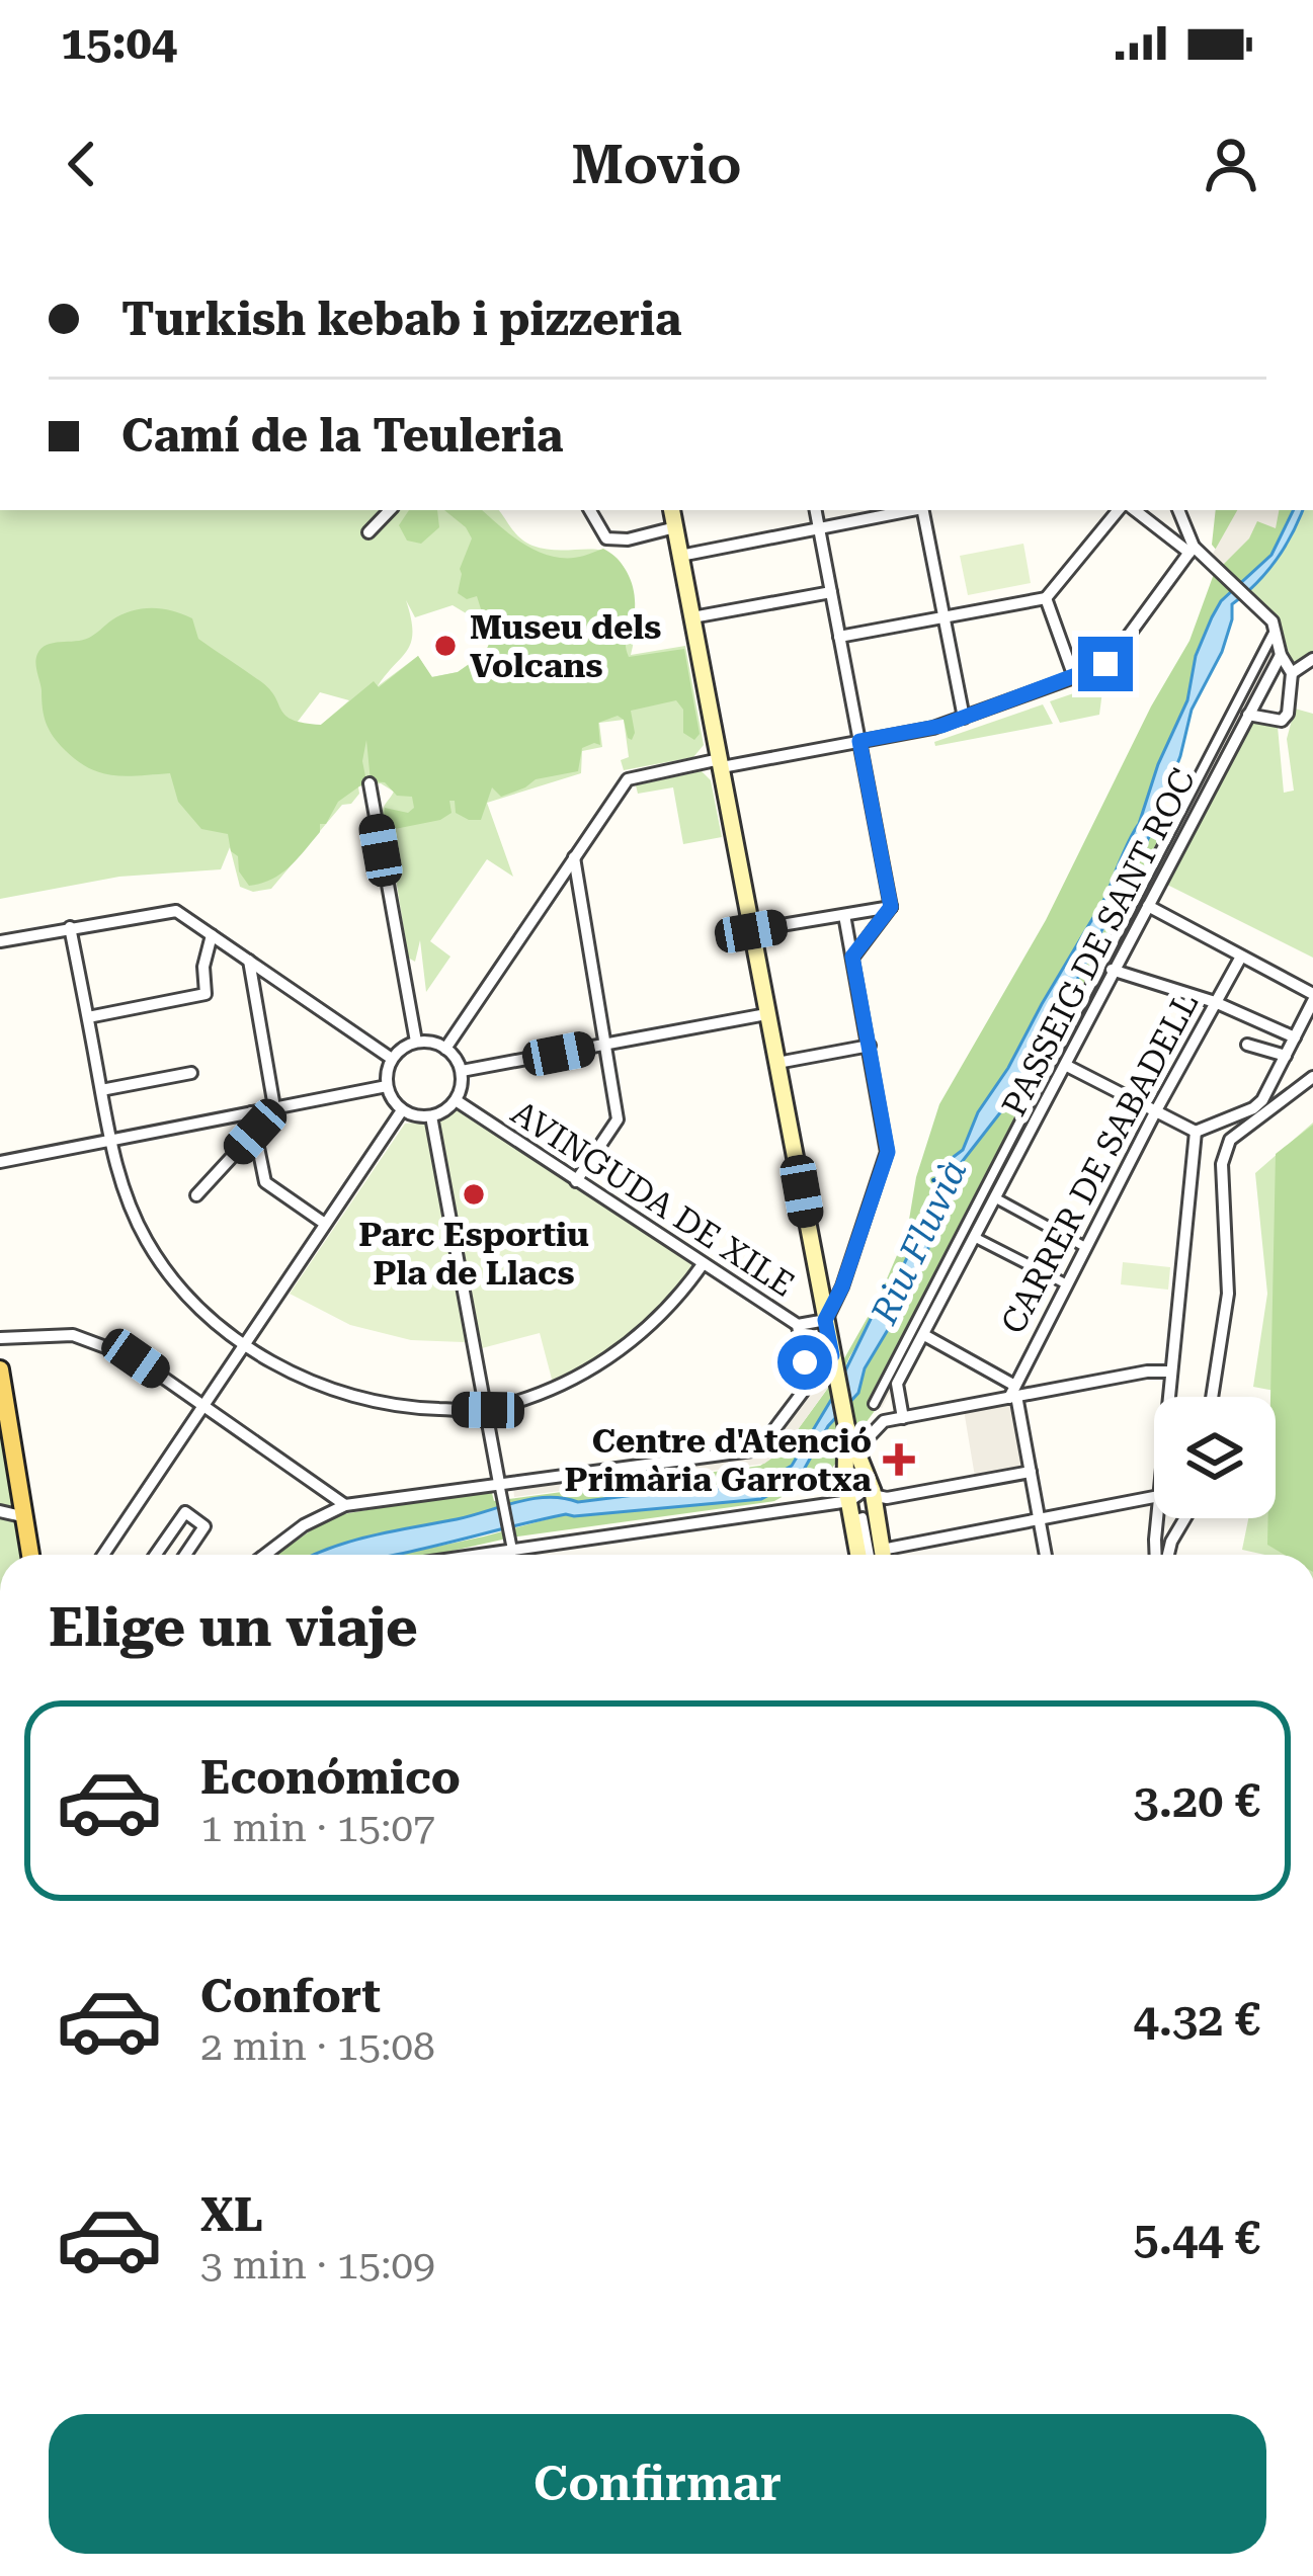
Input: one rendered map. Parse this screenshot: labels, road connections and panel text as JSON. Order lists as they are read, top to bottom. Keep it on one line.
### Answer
{"streets":{"street":["PASSEIG DE SANT ROC","CARRER DE SABADELL","AVINGUDA DE XILE"]},"water":["Riu Fluvià"],"places":{"other":["Museu dels Volcans","Parc Esportiu Pla de Llacs"],"health":["Centre d'Atenció Primària Garrotxa"]},"page":{"status":"15:04","header":"Movio","banner":["Turkish kebab i pizzeria","Camí de la Teuleria"],"heading":"Elige un viaje","list":[{"name":"Económico","note":"1 min · 15:07","value":"3.20 €"},{"name":"Confort","note":"2 min · 15:08","value":"4.32 €"},{"name":"XL","note":"3 min · 15:09","value":"5.44 €"}],"buttons":"Confirmar"}}
